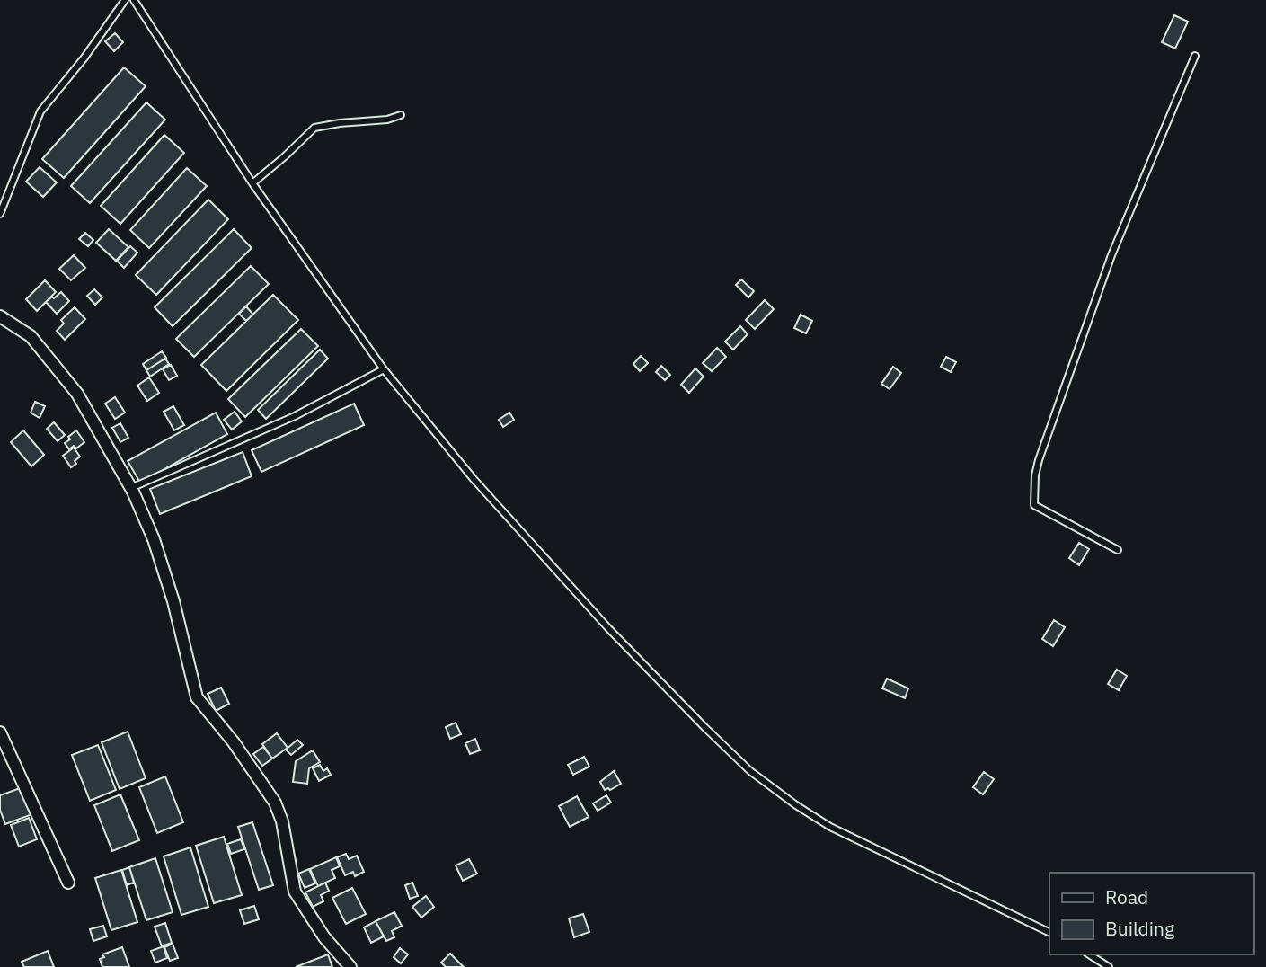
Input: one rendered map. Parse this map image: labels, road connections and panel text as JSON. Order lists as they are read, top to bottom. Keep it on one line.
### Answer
{"legend":["Road","Building"]}
